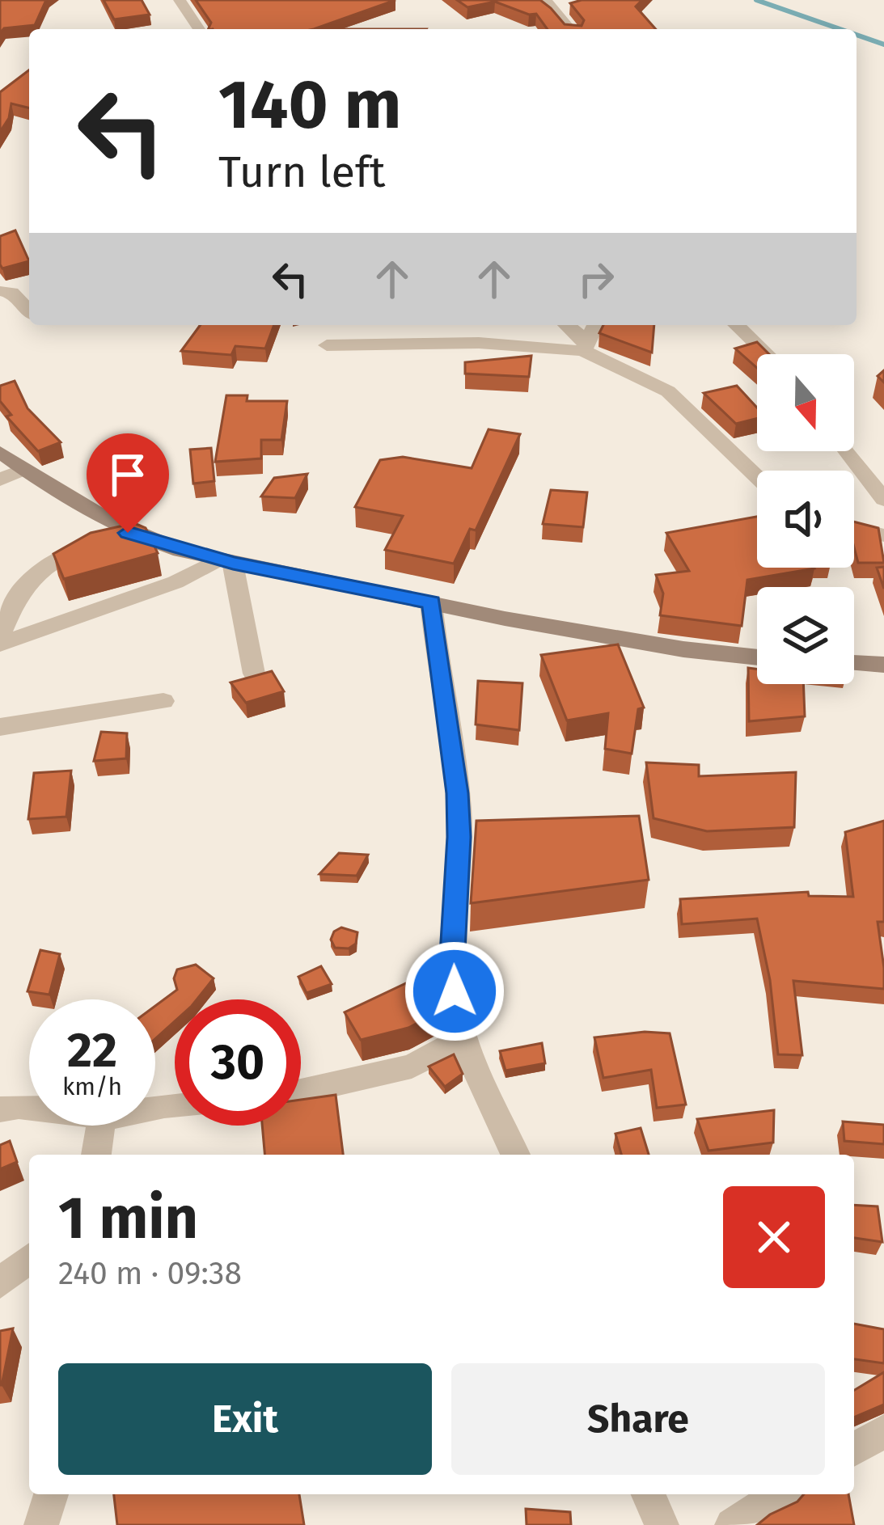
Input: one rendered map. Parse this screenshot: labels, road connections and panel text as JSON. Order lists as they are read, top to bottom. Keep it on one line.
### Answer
{"north":"bottom","page":{"turn":["140 m","Turn left"],"speed":"22 km/h","limit":"30","heading":["1 min","240 m · 09:38"],"buttons":["Exit","Share"]}}
